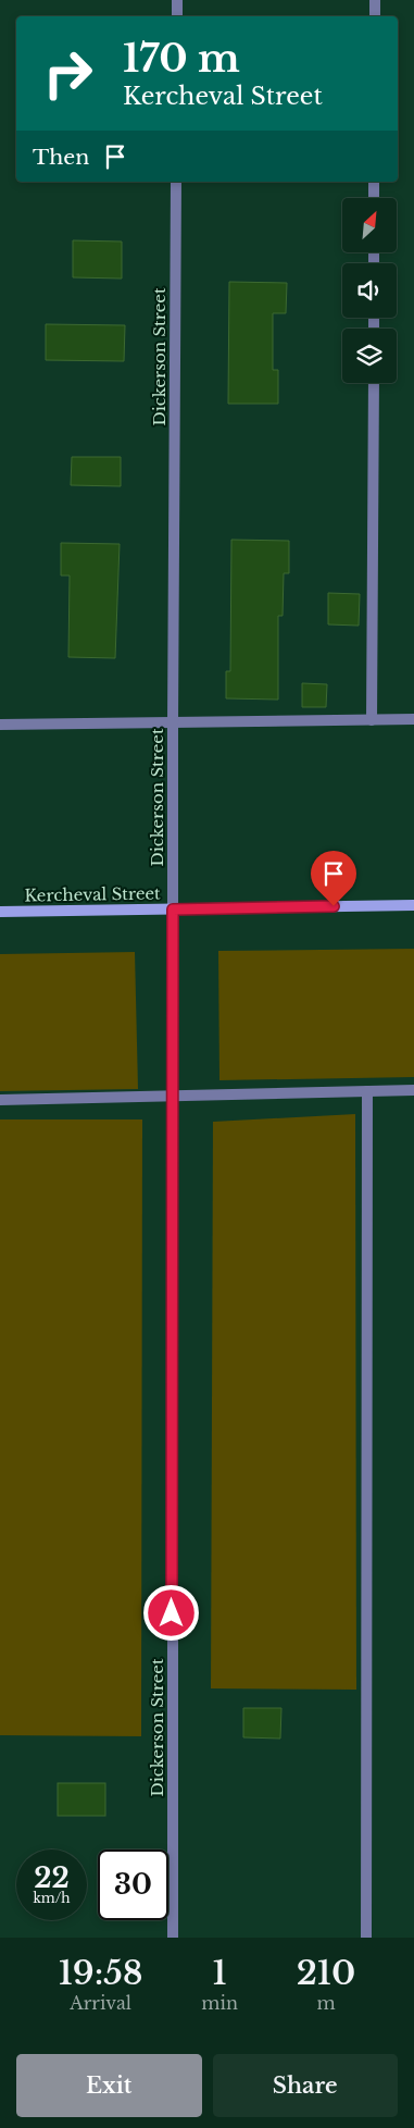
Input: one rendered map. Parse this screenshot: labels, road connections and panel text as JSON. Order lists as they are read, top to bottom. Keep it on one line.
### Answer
{"streets":{"street":["Dickerson Street","Kercheval Street"]},"crossings":[["Dickerson Street","Kercheval Street"]],"north":"top right","page":{"turn":["170 m","Kercheval Street"],"then":"Then","speed":"22 km/h","limit":"30","eta":["19:58","Arrival","1","min","210","m"],"buttons":["Exit","Share"]}}
